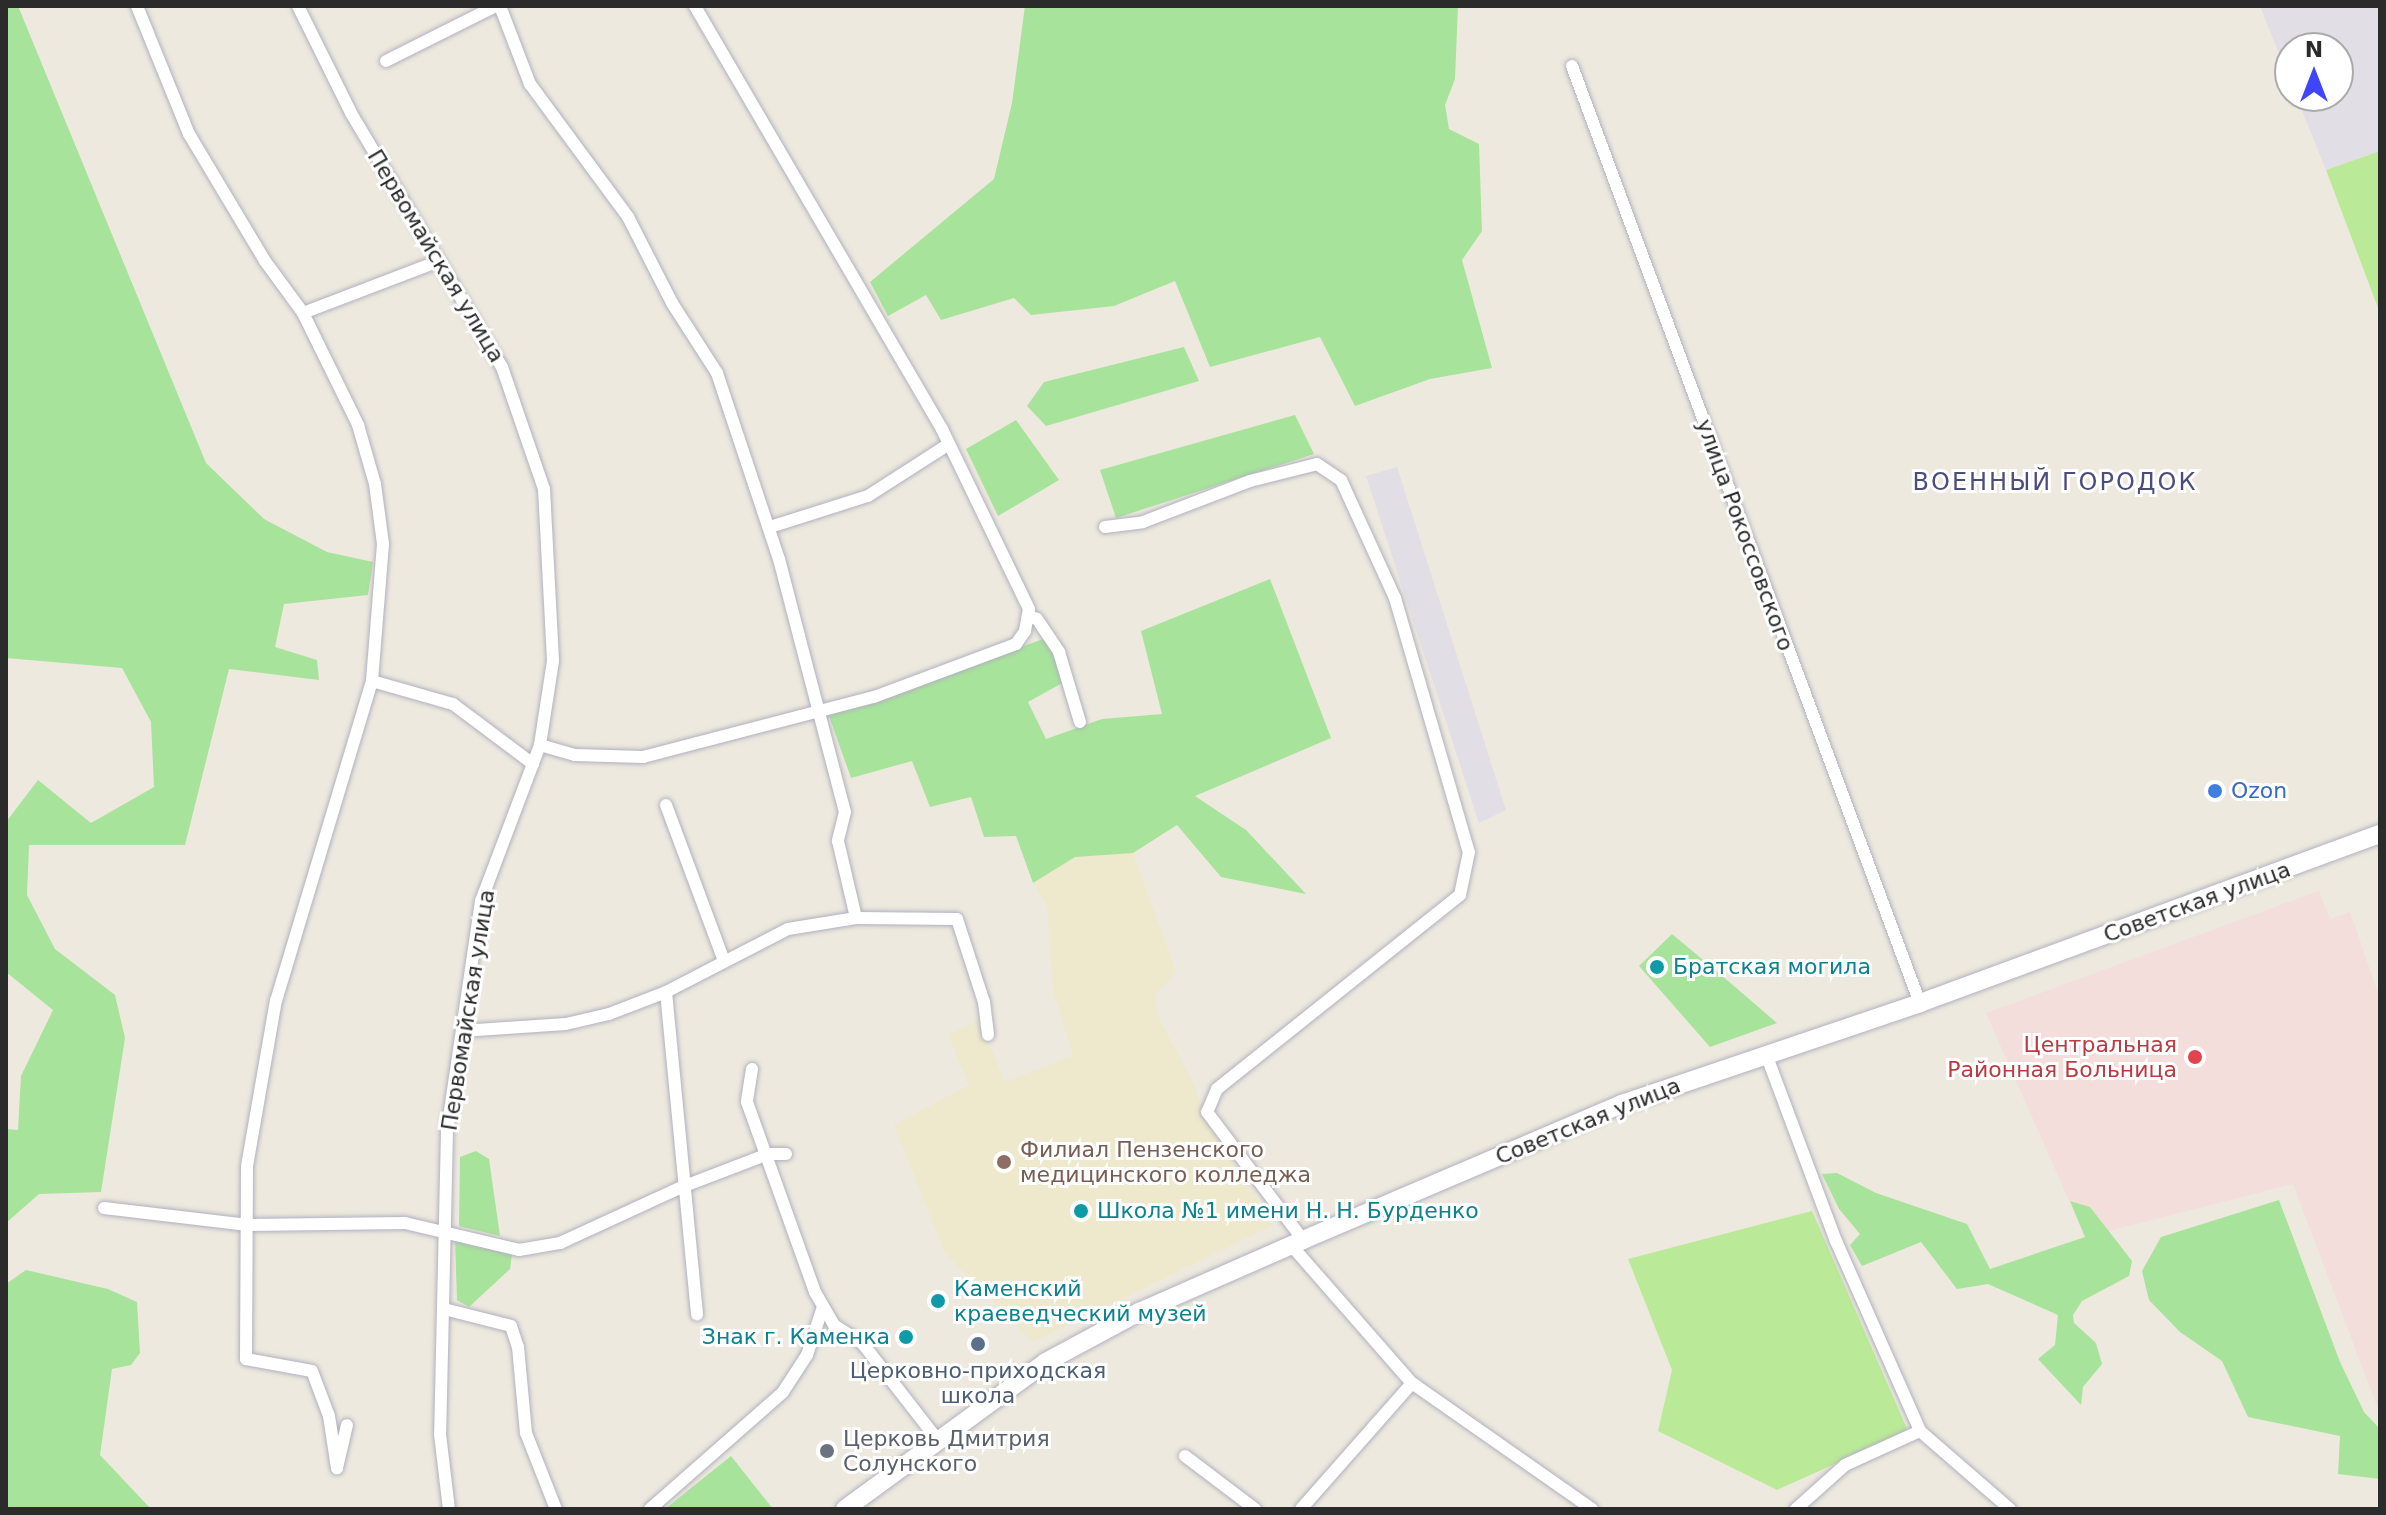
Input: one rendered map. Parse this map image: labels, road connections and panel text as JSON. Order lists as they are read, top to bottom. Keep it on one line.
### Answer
{"streets":{"main road":["Советская улица"],"street":["Первомайская улица","улица Рокоссовского"]},"crossings":[["улица Рокоссовского","Советская улица"]],"districts":["ВОЕННЫЙ ГОРОДОК"],"places":["Ozon","Братская могила","Центральная Районная Больница","Филиал Пензенского медицинского колледжа","Школа №1 имени Н. Н. Бурденко","Каменский краеведческий музей","Знак г. Каменка","Церковно-приходская школа","Церковь Дмитрия Солунского"],"north":"top"}
